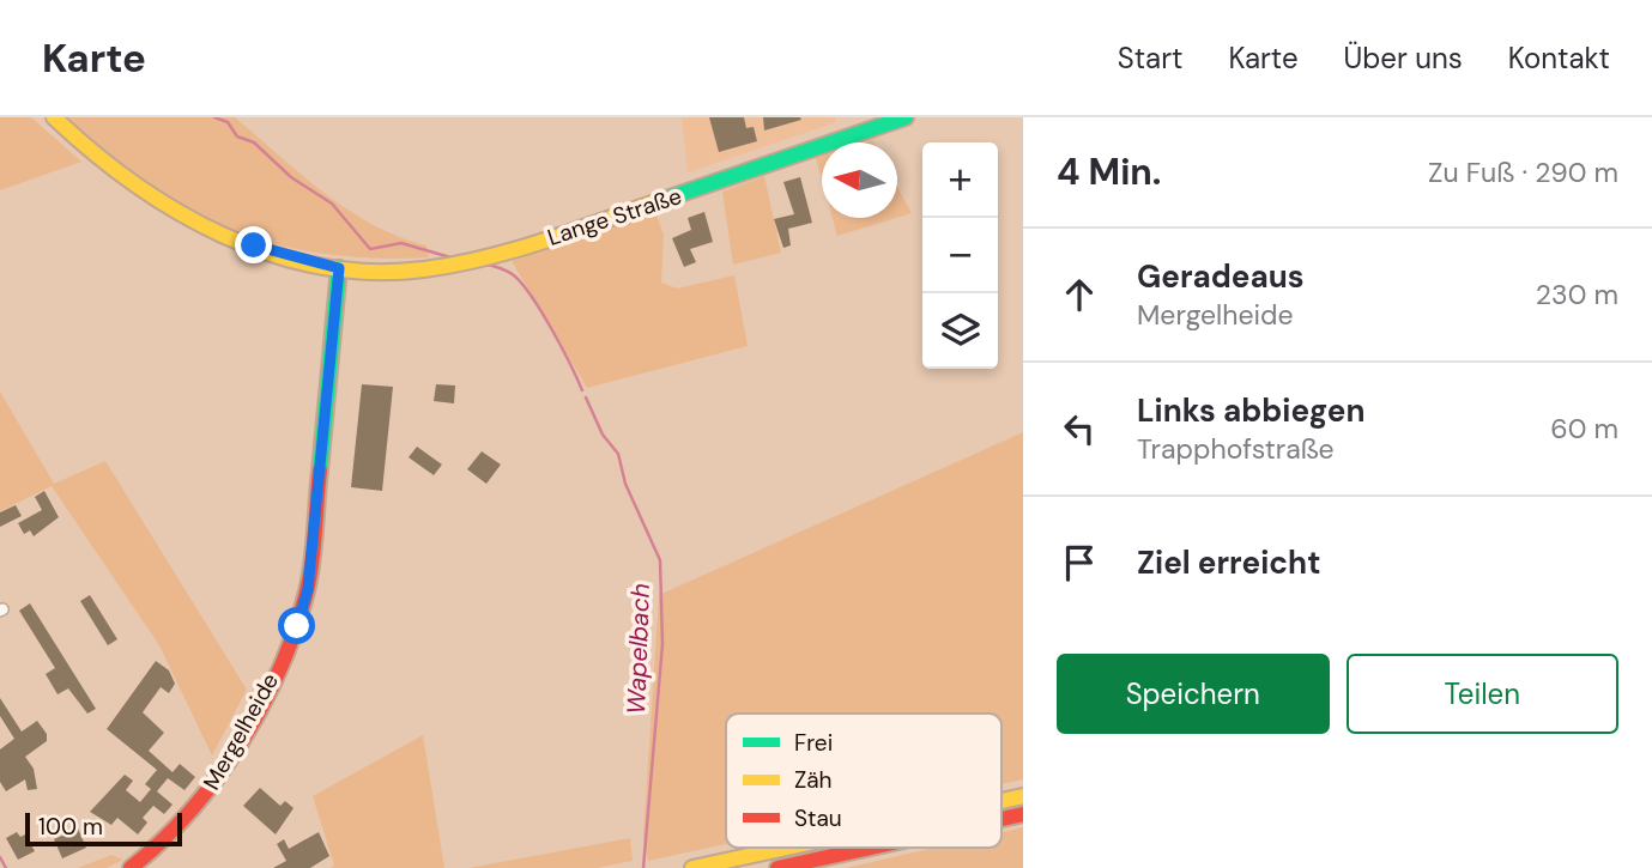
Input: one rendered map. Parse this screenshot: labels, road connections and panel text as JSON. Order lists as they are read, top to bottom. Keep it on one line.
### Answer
{"streets":{"main road":["Lange Straße","Mergelheide"]},"crossings":[["Lange Straße","Mergelheide"]],"water":["Wapelbach"],"legend":["Frei","Zäh","Stau"],"scale_bar":"100 m","north":"left","page":{"header":"Karte","nav":["Start","Karte","Über uns","Kontakt"],"heading":["4 Min.","Zu Fuß · 290 m"],"map_buttons":["+","−"],"list":[["Geradeaus","Mergelheide","230 m"],["Links abbiegen","Trapphofstraße","60 m"],"Ziel erreicht"],"buttons":["Speichern","Teilen"],"scale":"100 m"}}
